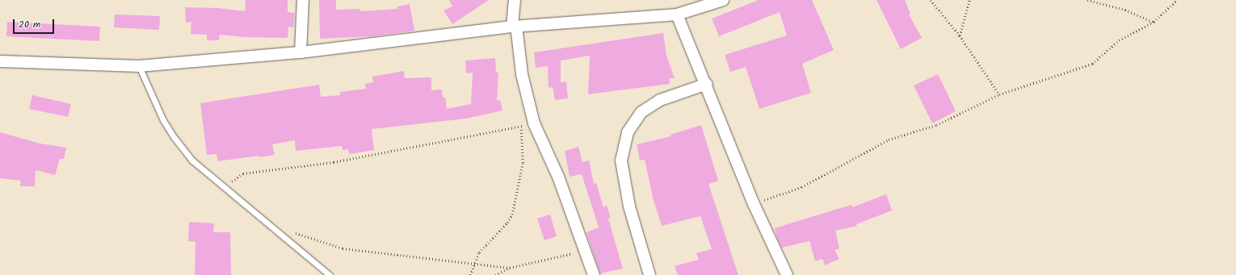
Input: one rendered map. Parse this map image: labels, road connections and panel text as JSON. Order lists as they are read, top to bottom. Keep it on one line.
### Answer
{"scale_bar":"20 m"}
